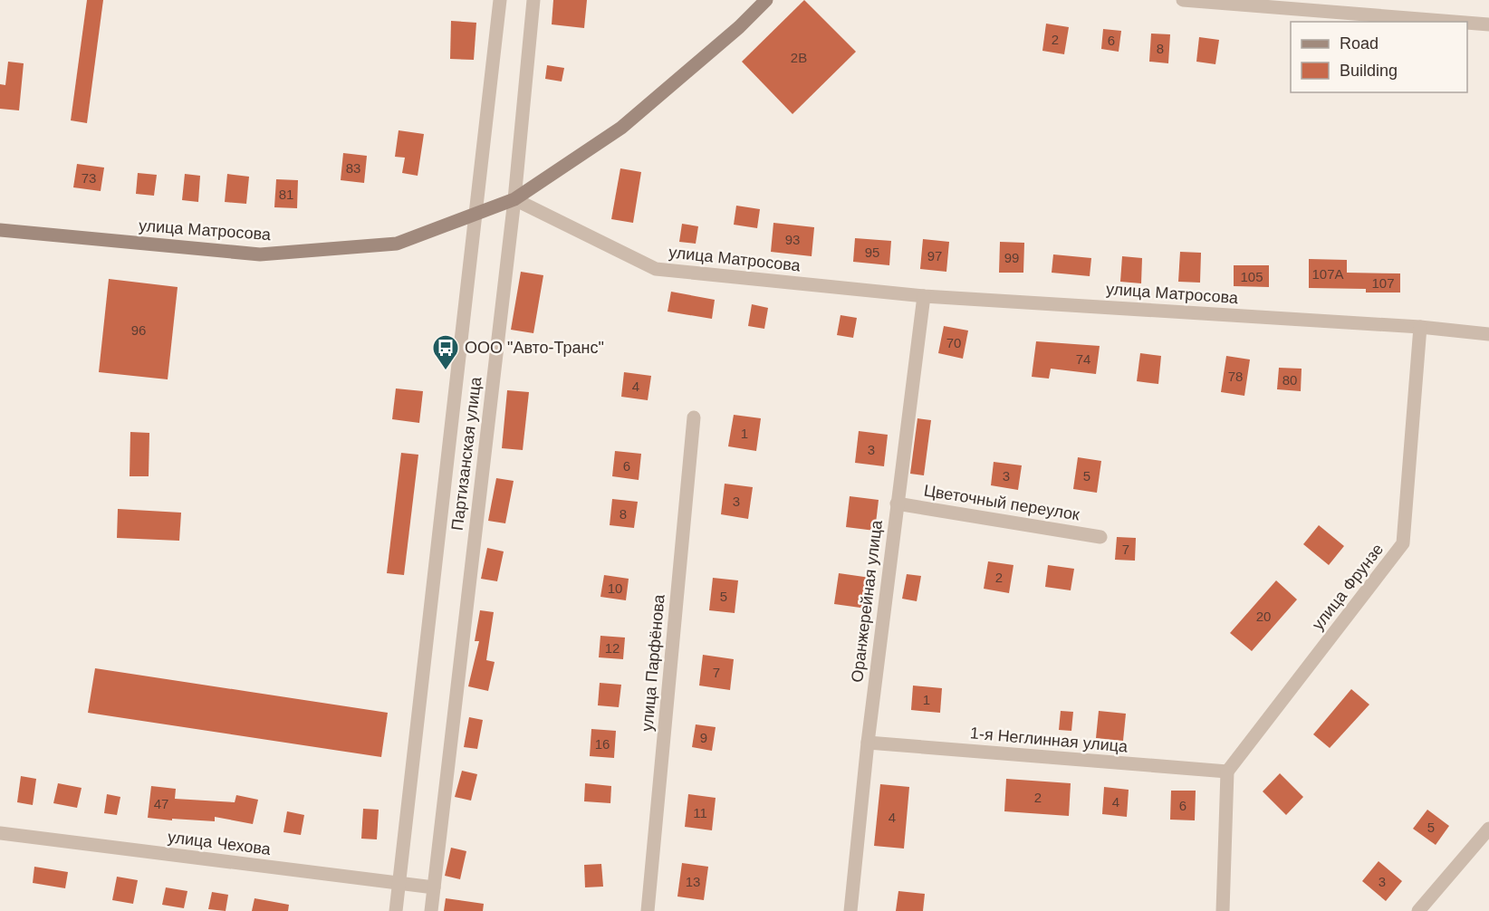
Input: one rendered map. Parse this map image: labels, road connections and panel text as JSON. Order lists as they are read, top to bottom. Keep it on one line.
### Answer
{"streets":{"main road":["улица Матросова"],"street":["Партизанская улица","Цветочный переулок","улица Фрунзе","Оранжерейная улица","улица Парфёнова","1-я Неглинная улица","улица Чехова"]},"crossings":[["улица Матросова","Партизанская улица"],["улица Матросова","улица Фрунзе"],["улица Матросова","Оранжерейная улица"],["Партизанская улица","улица Чехова"],["Цветочный переулок","Оранжерейная улица"],["улица Фрунзе","1-я Неглинная улица"],["Оранжерейная улица","1-я Неглинная улица"]],"places":{"bus stop":["ООО \"Авто-Транс\""]},"house_numbers":["2","6","8","2В","83","73","81","93","95","97","99","107А","105","107","96","70","74","78","80","4","1","3","6","3","5","3","8","7","2","10","5","20","12","7","1","9","16","2","4","47","6","11","4","5","13","3"],"legend":["Road","Building"]}
